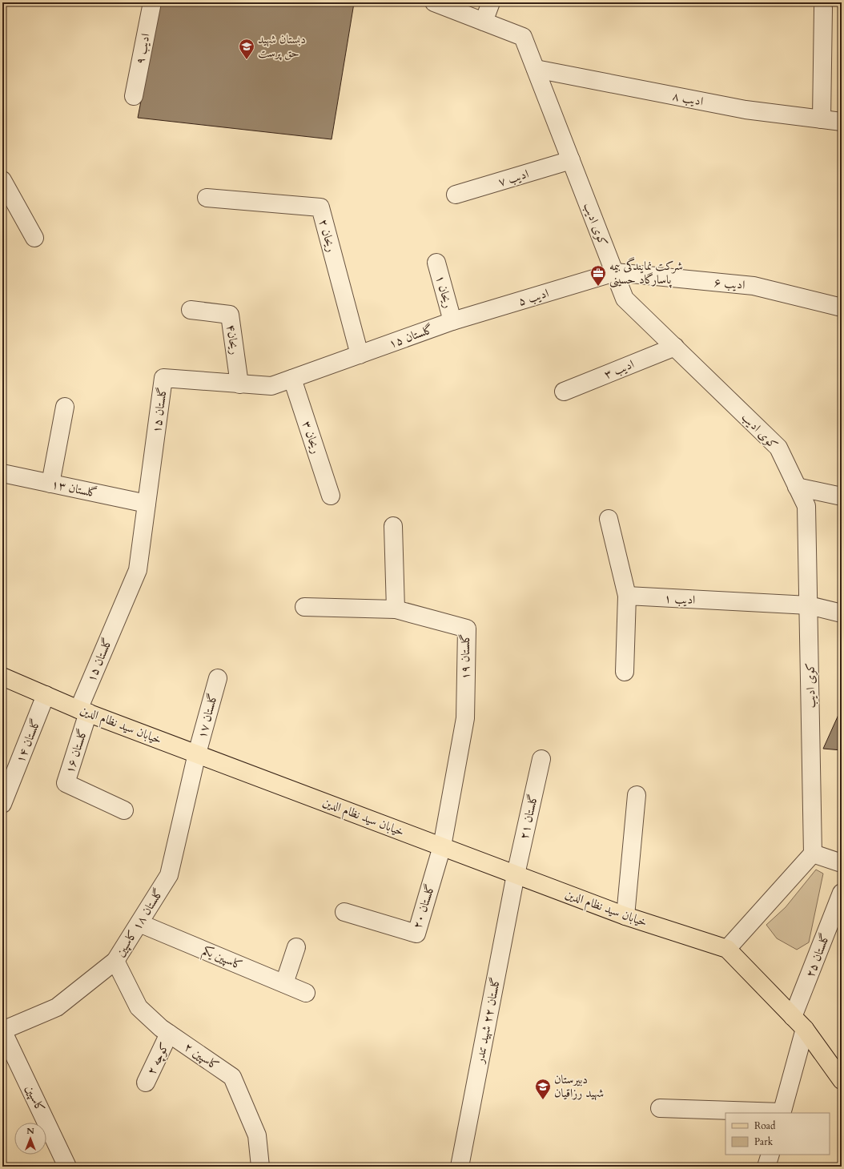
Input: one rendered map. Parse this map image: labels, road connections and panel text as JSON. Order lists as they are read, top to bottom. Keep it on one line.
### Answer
{"streets":{"main road":["خیابان سید نظام الدین"],"street":["ادیب ۹","ادیب ۸","ادیب ۷","کوی ادیب","ریحان ۲","ادیب ۶","ریحان ۱","ادیب ۵","گلستان ۱۵","ریحان۴","ادیب ۳","ریحان ۳","گلستان ۱۳","ادیب ۱","گلستان ۱۹","گلستان ۱۷","گلستان ۱۴","گلستان ۱۶","گلستان ۲۱","گلستان ۲۰","گلستان ۱۸ کاسپین","گلستان ۲۵","کاسپین یکم","گلستان ۲۲ شهید تندر","کاسپین ۲","کوچه ۲","کاسپین"]},"crossings":[["ادیب ۸","کوی ادیب"],["ادیب ۷","کوی ادیب"],["کوی ادیب","ادیب ۶"],["کوی ادیب","ادیب ۵"],["کوی ادیب","ادیب ۳"],["کوی ادیب","ادیب ۱"],["ریحان ۲","گلستان ۱۵"],["ادیب ۶","ادیب ۵"],["ریحان ۱","ادیب ۵"],["ریحان ۱","گلستان ۱۵"],["ادیب ۵","گلستان ۱۵"],["گلستان ۱۵","ریحان۴"],["گلستان ۱۵","ریحان ۳"],["گلستان ۱۵","گلستان ۱۳"],["گلستان ۱۵","خیابان سید نظام الدین"],["گلستان ۱۵","گلستان ۱۶"],["گلستان ۱۹","خیابان سید نظام الدین"],["گلستان ۱۹","گلستان ۲۰"],["گلستان ۱۷","خیابان سید نظام الدین"],["گلستان ۱۷","گلستان ۱۸ کاسپین"],["خیابان سید نظام الدین","گلستان ۱۴"],["خیابان سید نظام الدین","گلستان ۱۶"],["خیابان سید نظام الدین","گلستان ۲۱"],["خیابان سید نظام الدین","گلستان ۲۰"],["خیابان سید نظام الدین","گلستان ۱۸ کاسپین"],["خیابان سید نظام الدین","گلستان ۲۲ شهید تندر"],["گلستان ۲۱","گلستان ۲۲ شهید تندر"],["گلستان ۱۸ کاسپین","کاسپین یکم"],["گلستان ۱۸ کاسپین","کاسپین ۲"],["گلستان ۱۸ کاسپین","کاسپین"],["کاسپین ۲","کوچه ۲"]],"places":{"school or university":["دبستان شهید حق پرست","دبیرستان شهید رزاقیان"],"office":["شرکت نمایندگی بیمه پاسارگاد حسینی"]},"legend":["Road","Park"],"north":"top"}
